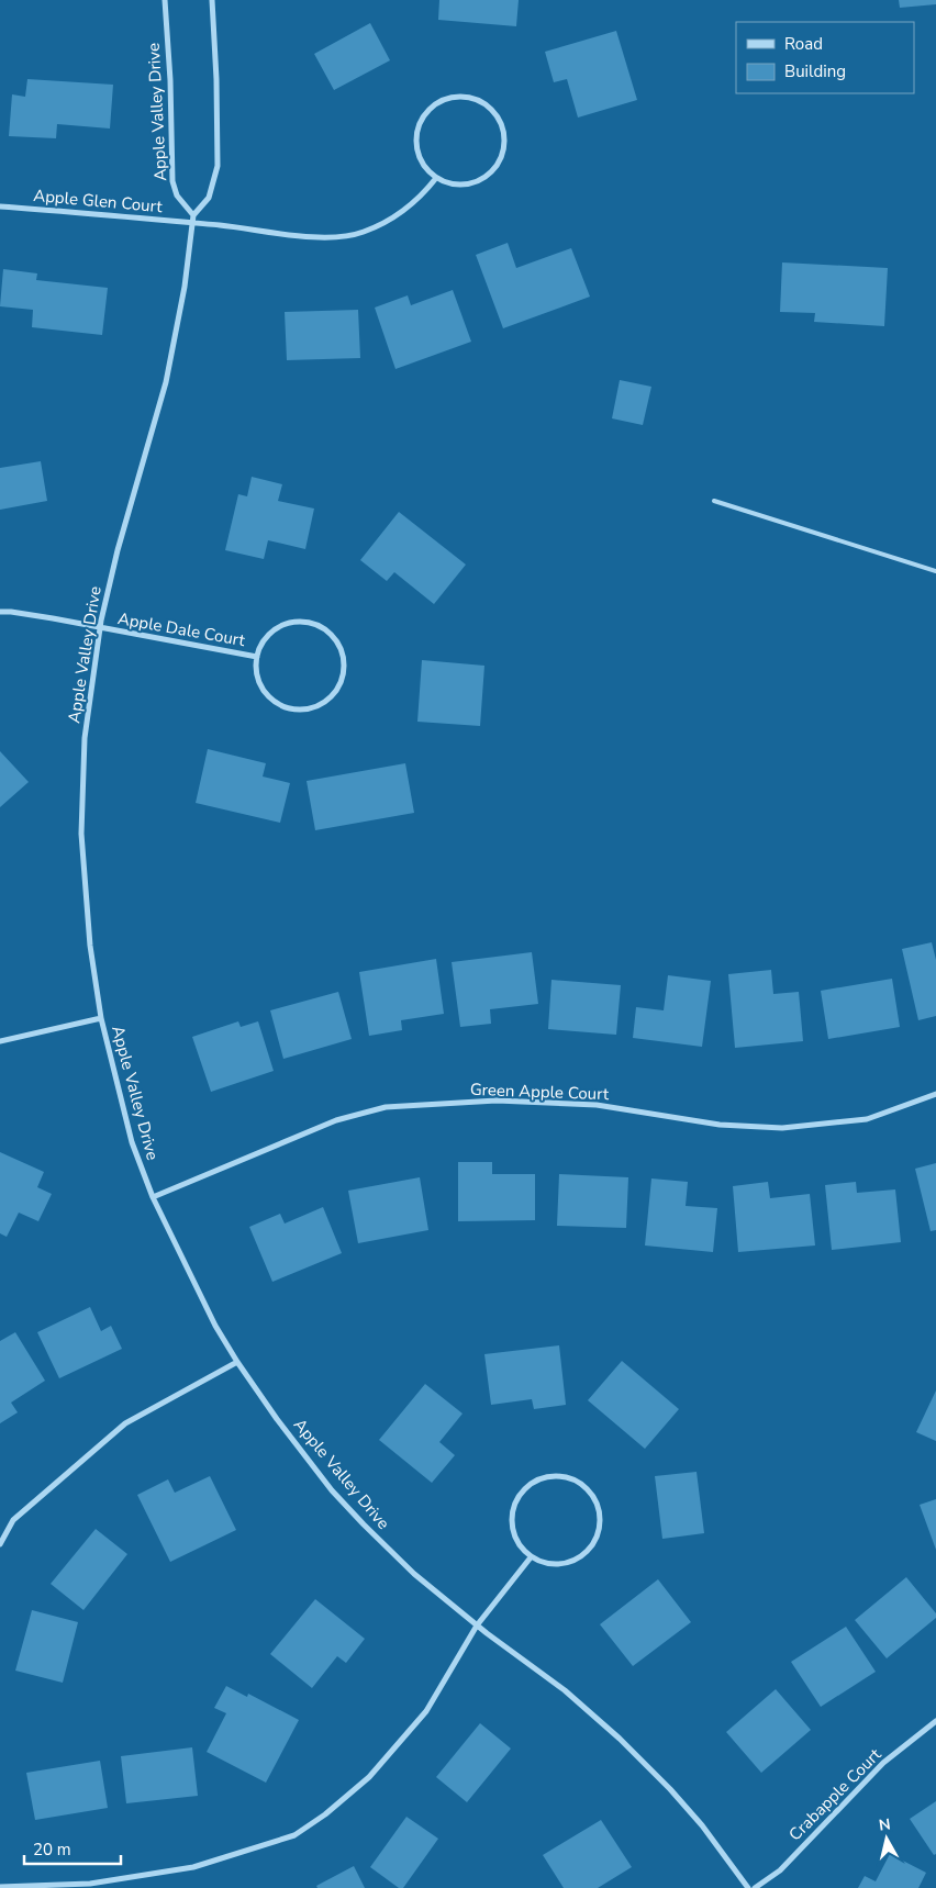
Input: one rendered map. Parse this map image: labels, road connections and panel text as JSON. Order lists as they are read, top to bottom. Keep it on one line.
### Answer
{"streets":{"street":["Apple Valley Drive","Apple Glen Court","Apple Dale Court","Green Apple Court","Crabapple Court"]},"crossings":[["Apple Valley Drive","Apple Glen Court"],["Apple Valley Drive","Apple Dale Court"],["Apple Valley Drive","Green Apple Court"]],"legend":["Road","Building"],"scale_bar":"20 m","north":"top"}
